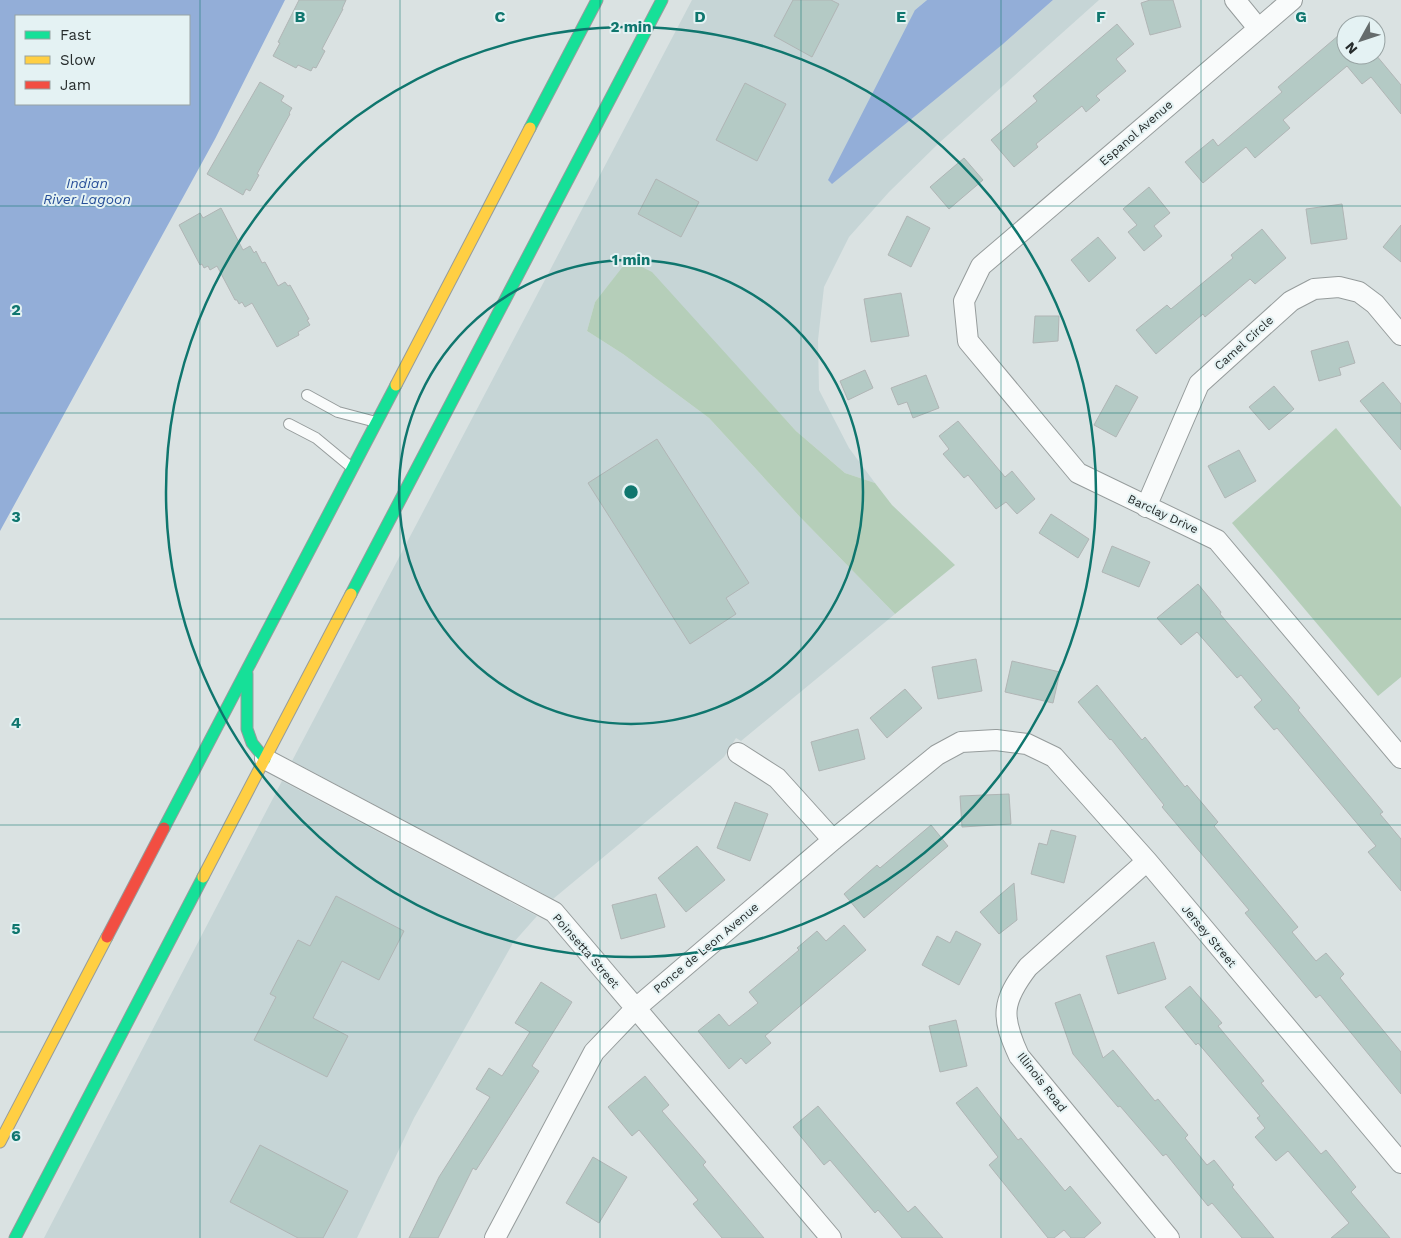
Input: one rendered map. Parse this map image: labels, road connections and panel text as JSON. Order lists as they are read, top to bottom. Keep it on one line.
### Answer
{"streets":{"street":["Espanol Avenue","Camel Circle","Barclay Drive","Jersey Street","Ponce de Leon Avenue","Poinsetta Street","Illinois Road"]},"crossings":[["Espanol Avenue","Barclay Drive"],["Camel Circle","Barclay Drive"],["Jersey Street","Ponce de Leon Avenue"],["Jersey Street","Illinois Road"],["Ponce de Leon Avenue","Poinsetta Street"]],"water":["Indian River Lagoon"],"legend":["Fast","Slow","Jam"],"north":"bottom left","grid":{"columns":["B","C","D","E","F","G"],"rows":["2","3","4","5","6"]},"rings":["2 min","1 min"]}
